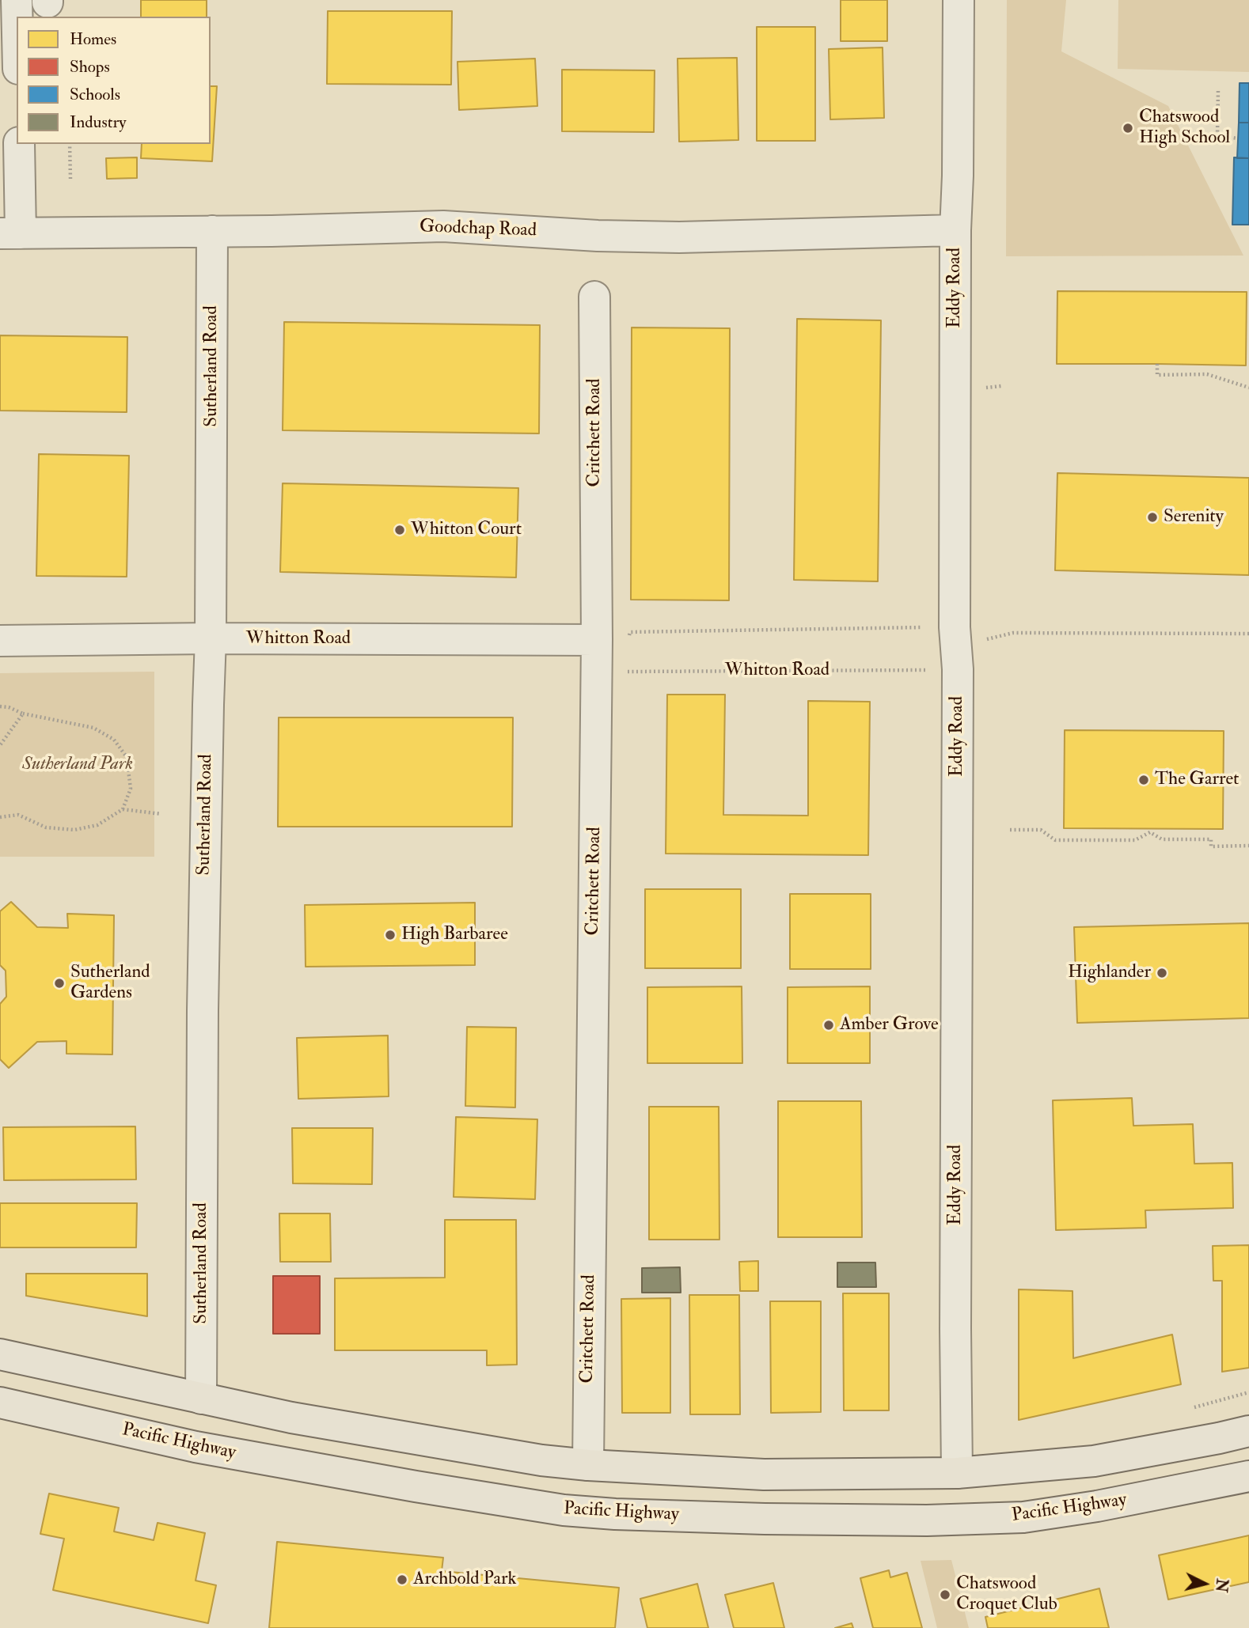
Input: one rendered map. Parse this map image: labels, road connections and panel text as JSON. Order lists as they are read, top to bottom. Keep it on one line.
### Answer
{"streets":{"highway":["Pacific Highway"],"street":["Goodchap Road","Eddy Road","Sutherland Road","Critchett Road","Whitton Road"]},"crossings":[["Goodchap Road","Eddy Road"],["Goodchap Road","Sutherland Road"],["Eddy Road","Whitton Road"],["Sutherland Road","Whitton Road"],["Critchett Road","Whitton Road"]],"parks":["Sutherland Park"],"places":["Chatswood High School","Serenity","Whitton Court","The Garret","High Barbaree","Highlander","Sutherland Gardens","Amber Grove","Archbold Park","Chatswood Croquet Club"],"legend":["Homes","Shops","Schools","Industry"],"north":"right"}
